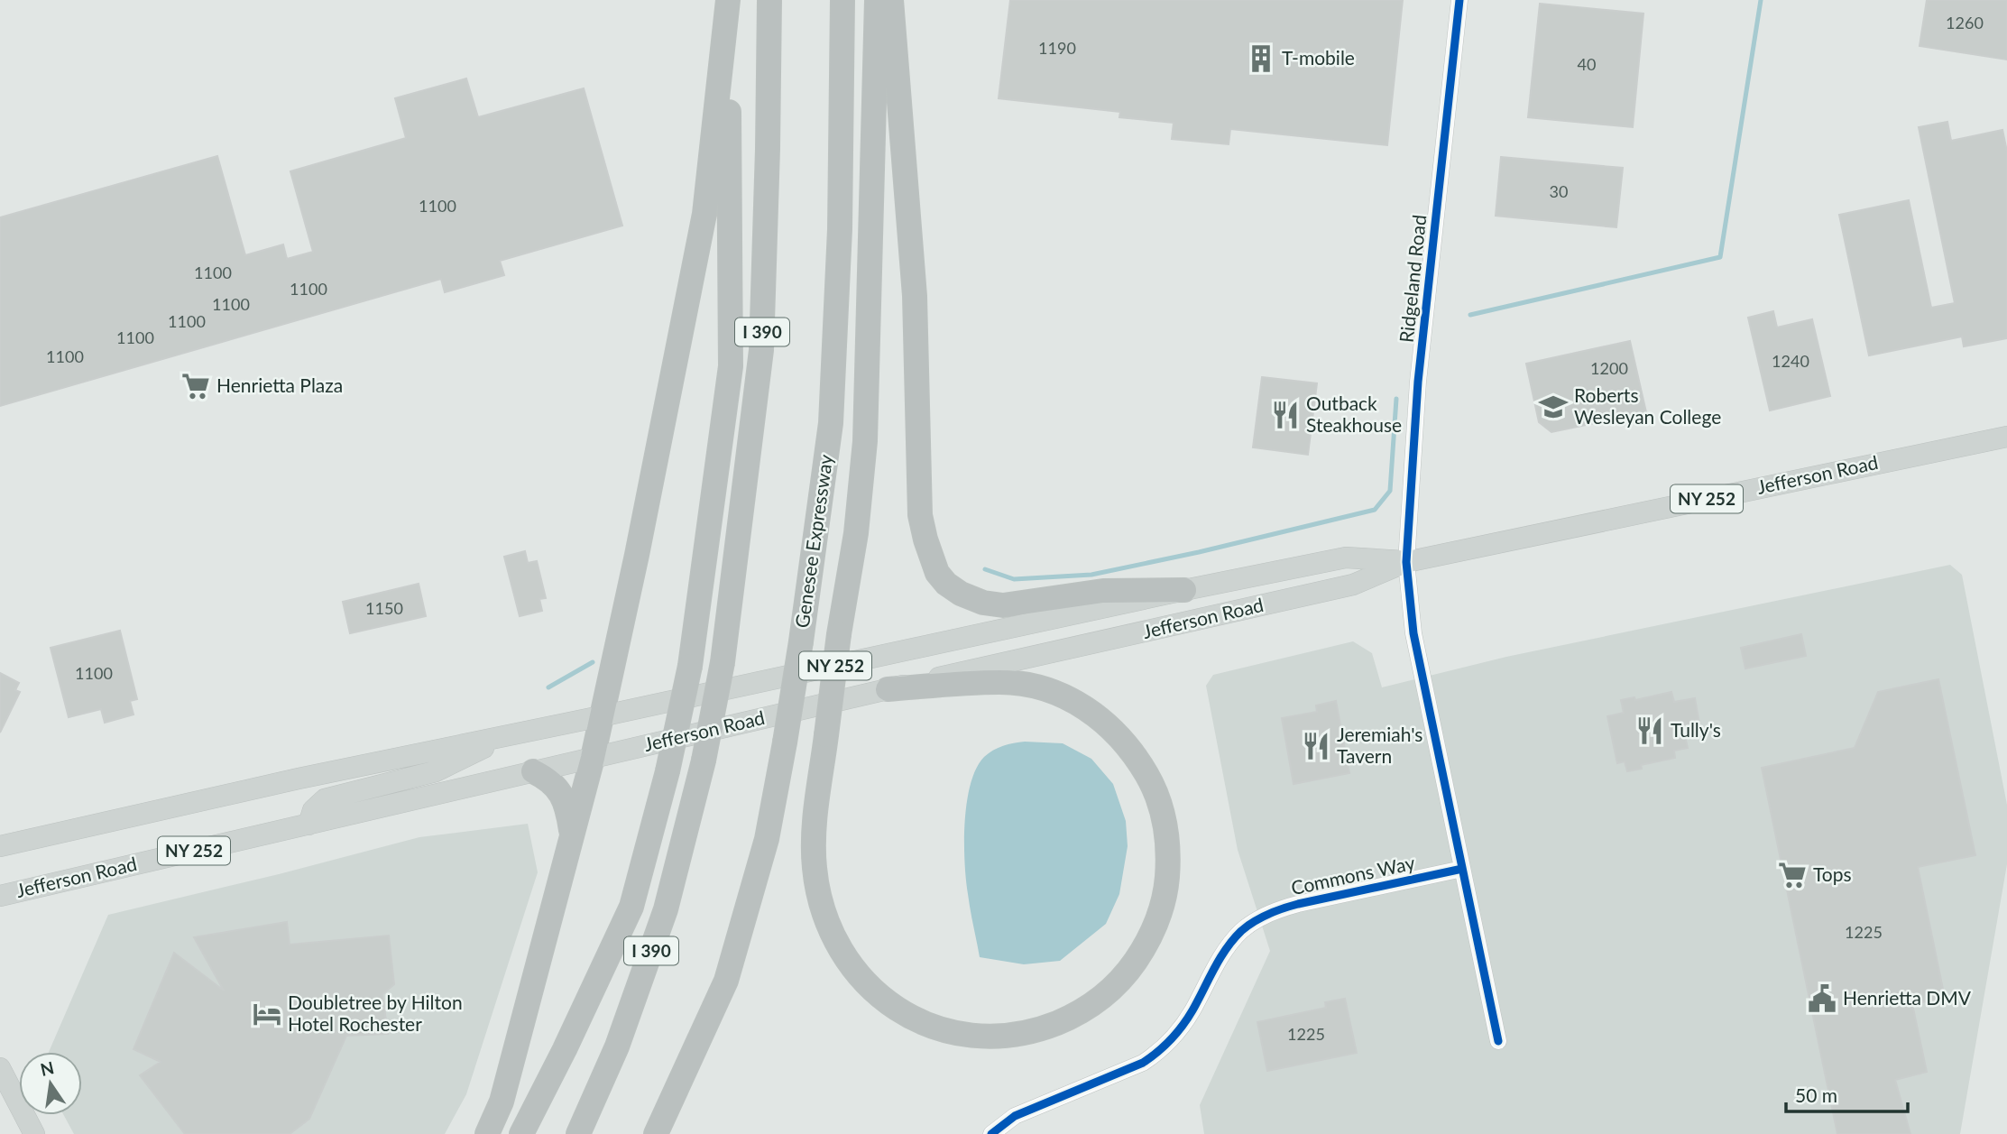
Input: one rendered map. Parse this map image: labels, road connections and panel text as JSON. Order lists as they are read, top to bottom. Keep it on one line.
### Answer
{"streets":{"highway":["I 390","Genesee Expressway"],"main road":["Jefferson Road","NY 252"],"street":["Ridgeland Road","Commons Way"]},"crossings":[["Ridgeland Road","Jefferson Road"]],"places":{"building":["T-mobile"],"supermarket":["Henrietta Plaza","Tops"],"school or university":["Roberts Wesleyan College"],"restaurant":["Outback Steakhouse","Tully's","Jeremiah's Tavern"],"public building":["Henrietta DMV"],"hotel":["Doubletree by Hilton Hotel Rochester"]},"house_numbers":["1260","1190","40","30","1100","1100","1100","1100","1100","1100","1100","1240","1200","1150","1100","1225","1225"],"scale_bar":"50 m","north":"top"}
